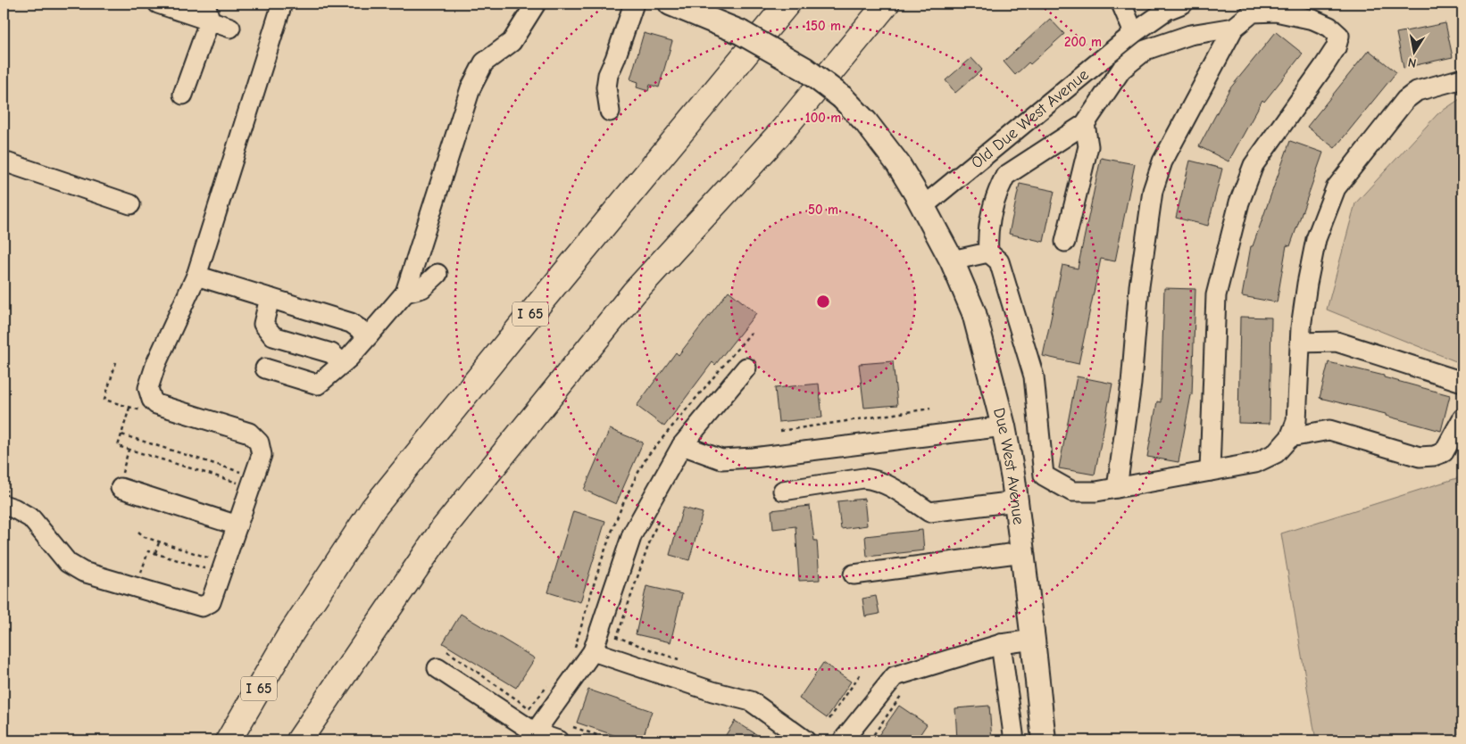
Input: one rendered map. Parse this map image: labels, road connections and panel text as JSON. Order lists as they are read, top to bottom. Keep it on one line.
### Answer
{"streets":{"highway":["I 65"],"main road":["Due West Avenue"],"street":["Old Due West Avenue"]},"crossings":[["Old Due West Avenue","Due West Avenue"]],"north":"bottom","rings":["150 m","200 m","100 m","50 m"]}
